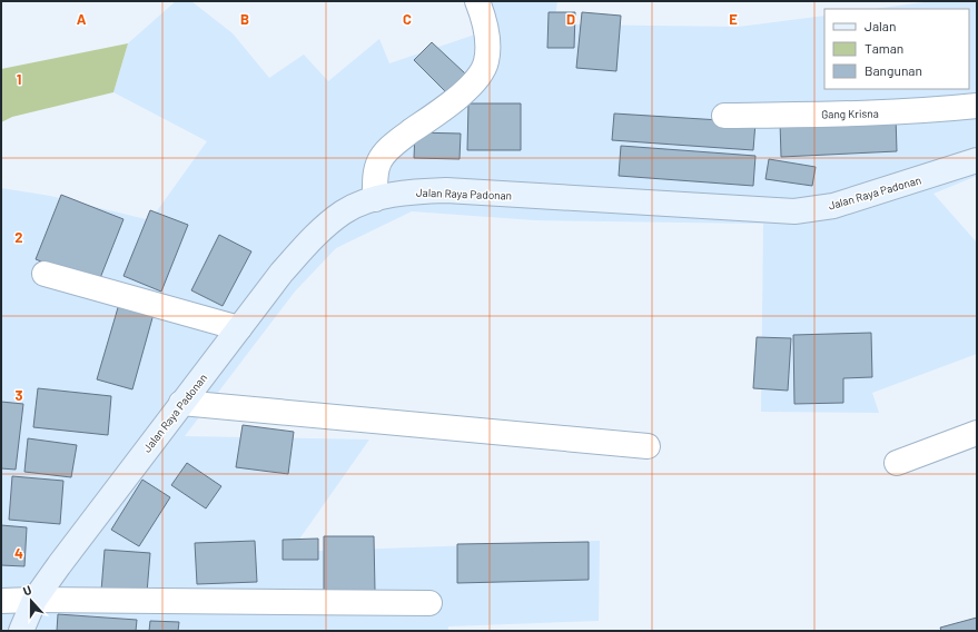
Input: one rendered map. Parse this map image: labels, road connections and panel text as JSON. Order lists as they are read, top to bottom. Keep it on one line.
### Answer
{"streets":{"main road":["Jalan Raya Padonan"],"street":["Gang Krisna"]},"legend":["Jalan","Taman","Bangunan"],"north":"top","grid":{"columns":["A","B","C","D","E"],"rows":["1","2","3","4"]}}
